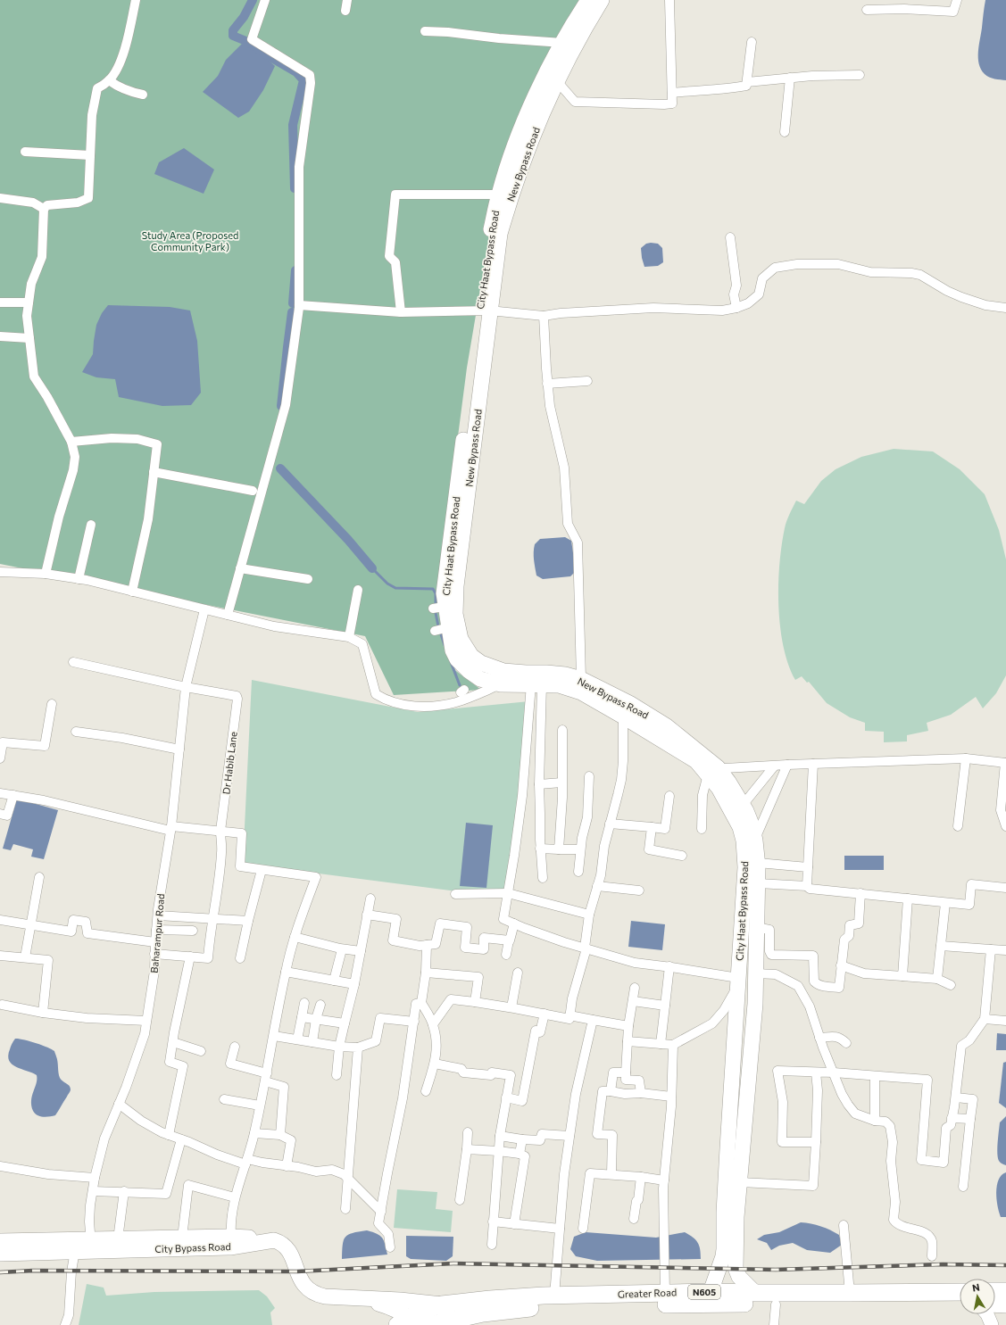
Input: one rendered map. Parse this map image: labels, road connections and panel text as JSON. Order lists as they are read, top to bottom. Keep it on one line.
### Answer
{"streets":{"highway":["N605","Greater Road"],"main road":["New Bypass Road","City Haat Bypass Road","City Bypass Road"],"street":["Dr Habib Lane","Baharampur Road"]},"crossings":[["New Bypass Road","City Haat Bypass Road"],["Dr Habib Lane","Baharampur Road"],["Baharampur Road","City Bypass Road"]],"parks":["Study Area (Proposed Community Park)"],"north":"top"}
